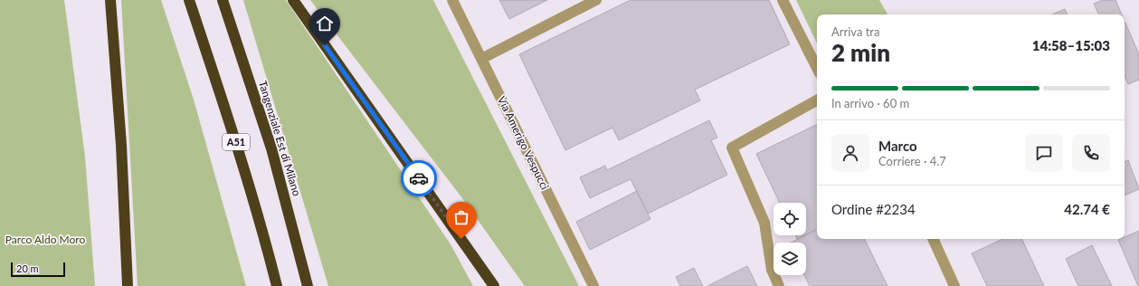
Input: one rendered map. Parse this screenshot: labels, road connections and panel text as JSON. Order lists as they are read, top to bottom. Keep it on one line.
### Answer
{"streets":{"highway":["Tangenziale Est di Milano","A51"],"street":["Via Amerigo Vespucci"]},"parks":["Parco Aldo Moro"],"scale_bar":"20 m","page":{"heading":["2 min","Arriva tra","14:58–15:03"],"panel":["Marco","Corriere · 4.7","Ordine #2234","42.74 €"],"bar":"In arrivo · 60 m","scale":"20 m"}}
